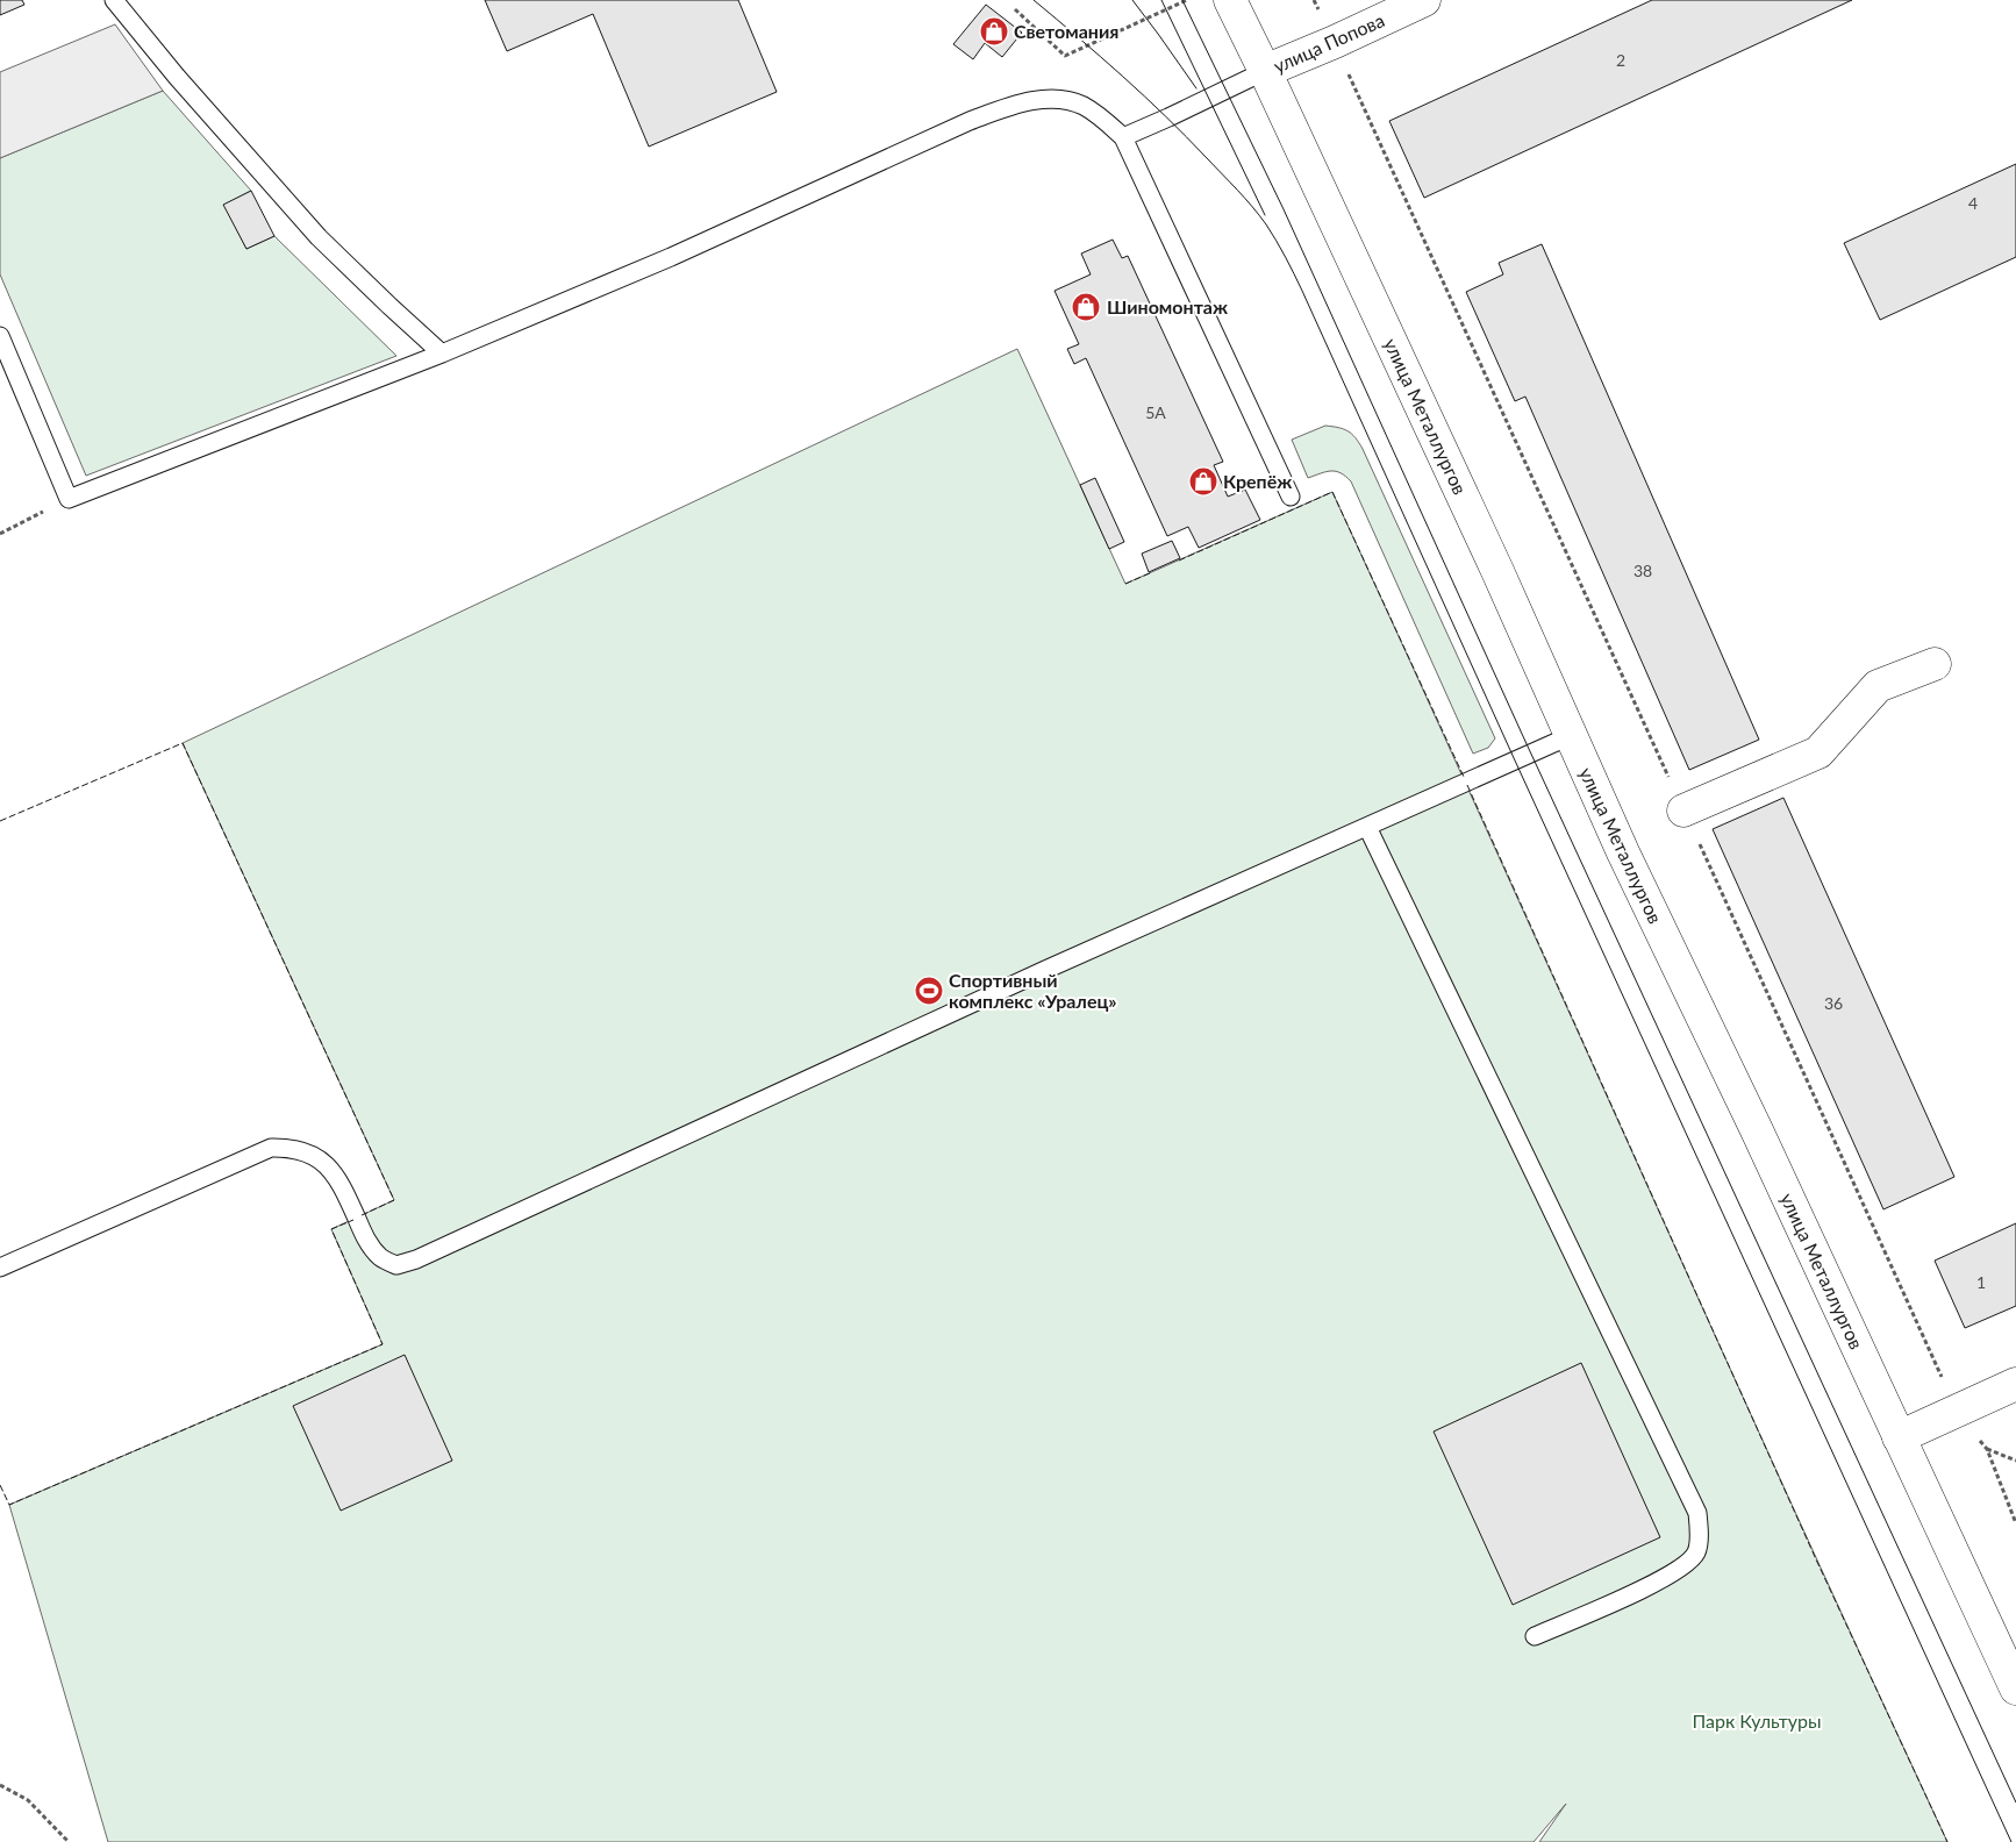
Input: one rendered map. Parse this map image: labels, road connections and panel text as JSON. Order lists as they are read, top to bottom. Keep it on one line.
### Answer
{"streets":{"main road":["улица Попова","улица Металлургов"]},"crossings":[["улица Попова","улица Металлургов"]],"parks":["Парк Культуры"],"places":{"shop":["Светомания","Шиномонтаж","Крепёж"],"sports":["Спортивный комплекс «Уралец»"]},"house_numbers":["2","4","5А","38","36","1"]}
